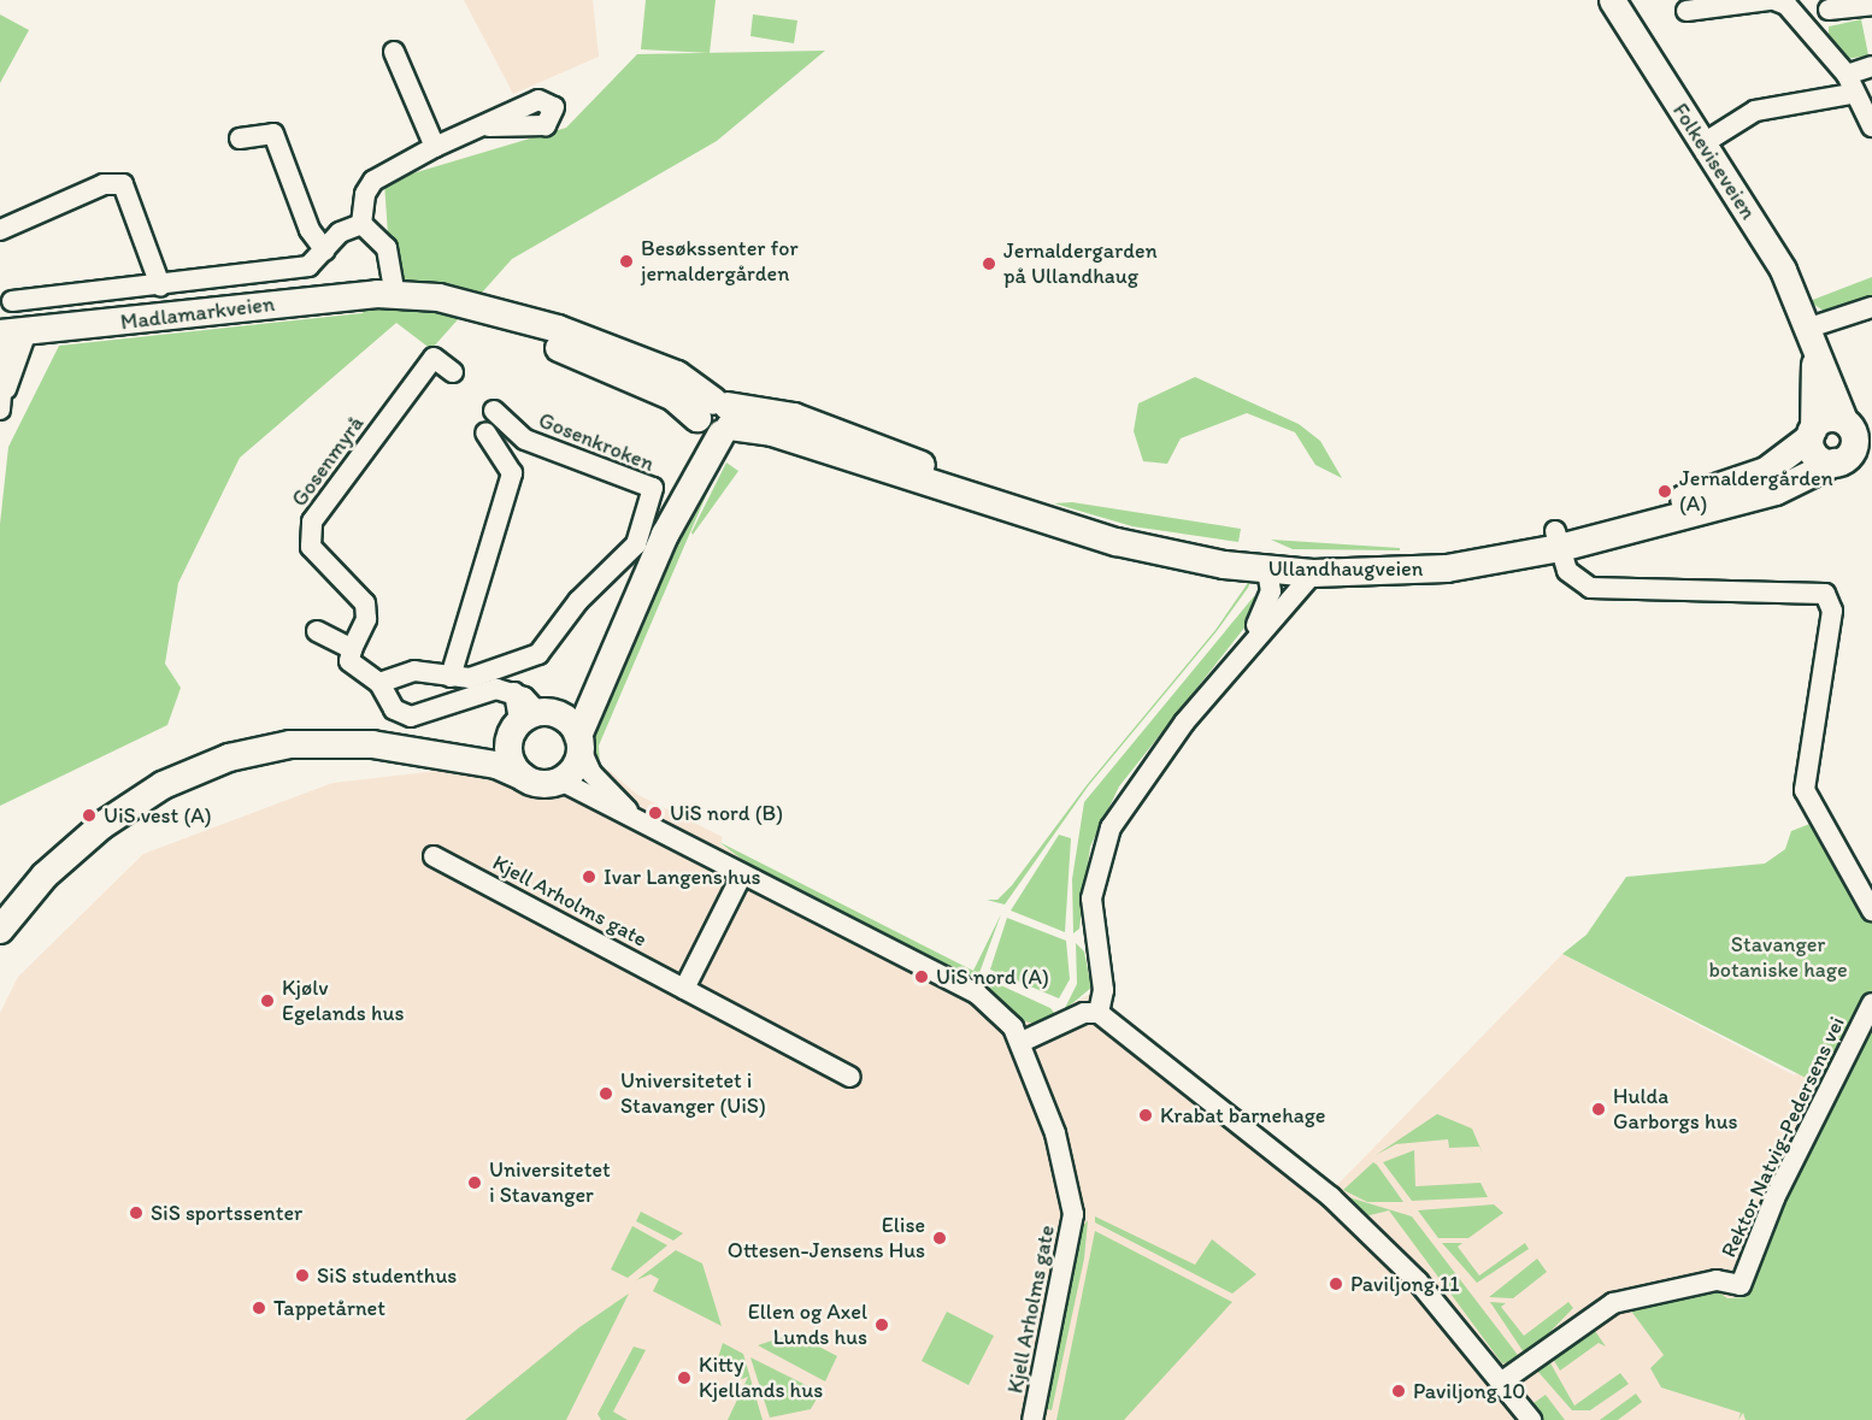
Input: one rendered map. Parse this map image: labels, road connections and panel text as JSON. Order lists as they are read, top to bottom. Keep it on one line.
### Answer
{"streets":{"main road":["Madlamarkveien","Ullandhaugveien"],"street":["Folkeviseveien","Gosenkroken","Gosenmyrå","Kjell Arholms gate","Rektor Natvig-Pedersens vei"]},"crossings":[["Folkeviseveien","Ullandhaugveien"],["Madlamarkveien","Ullandhaugveien"]],"parks":["Stavanger botaniske hage"],"places":["Besøkssenter for jernaldergården","Jernaldergarden på Ullandhaug","Jernaldergården (A)","UiS nord (B)","UiS vest (A)","Ivar Langens hus","UiS nord (A)","Kjølv Egelands hus","Universitetet i Stavanger (UiS)","Hulda Garborgs hus","Krabat barnehage","Universitetet i Stavanger","SiS sportssenter","Elise Ottesen-Jensens Hus","SiS studenthus","Paviljong 11","Tappetårnet","Ellen og Axel Lunds hus","Kitty Kjellands hus","Paviljong 10"]}
